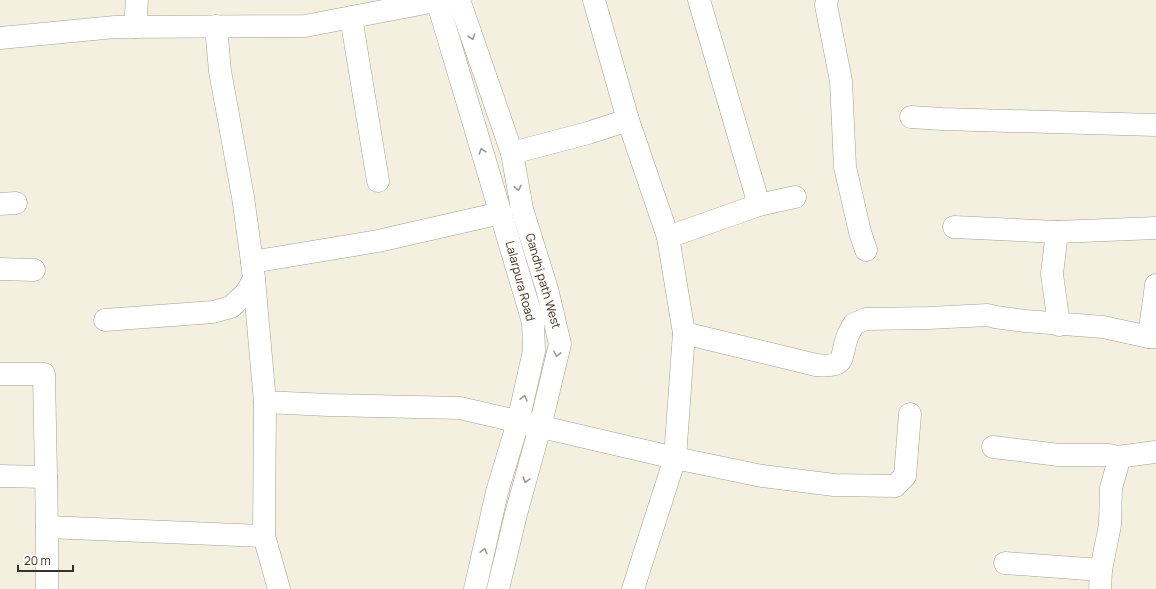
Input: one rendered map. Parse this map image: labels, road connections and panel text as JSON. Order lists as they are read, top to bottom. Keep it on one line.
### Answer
{"streets":{"street":["Lalarpura Road","Gandhi path West"]},"scale_bar":"20 m"}
